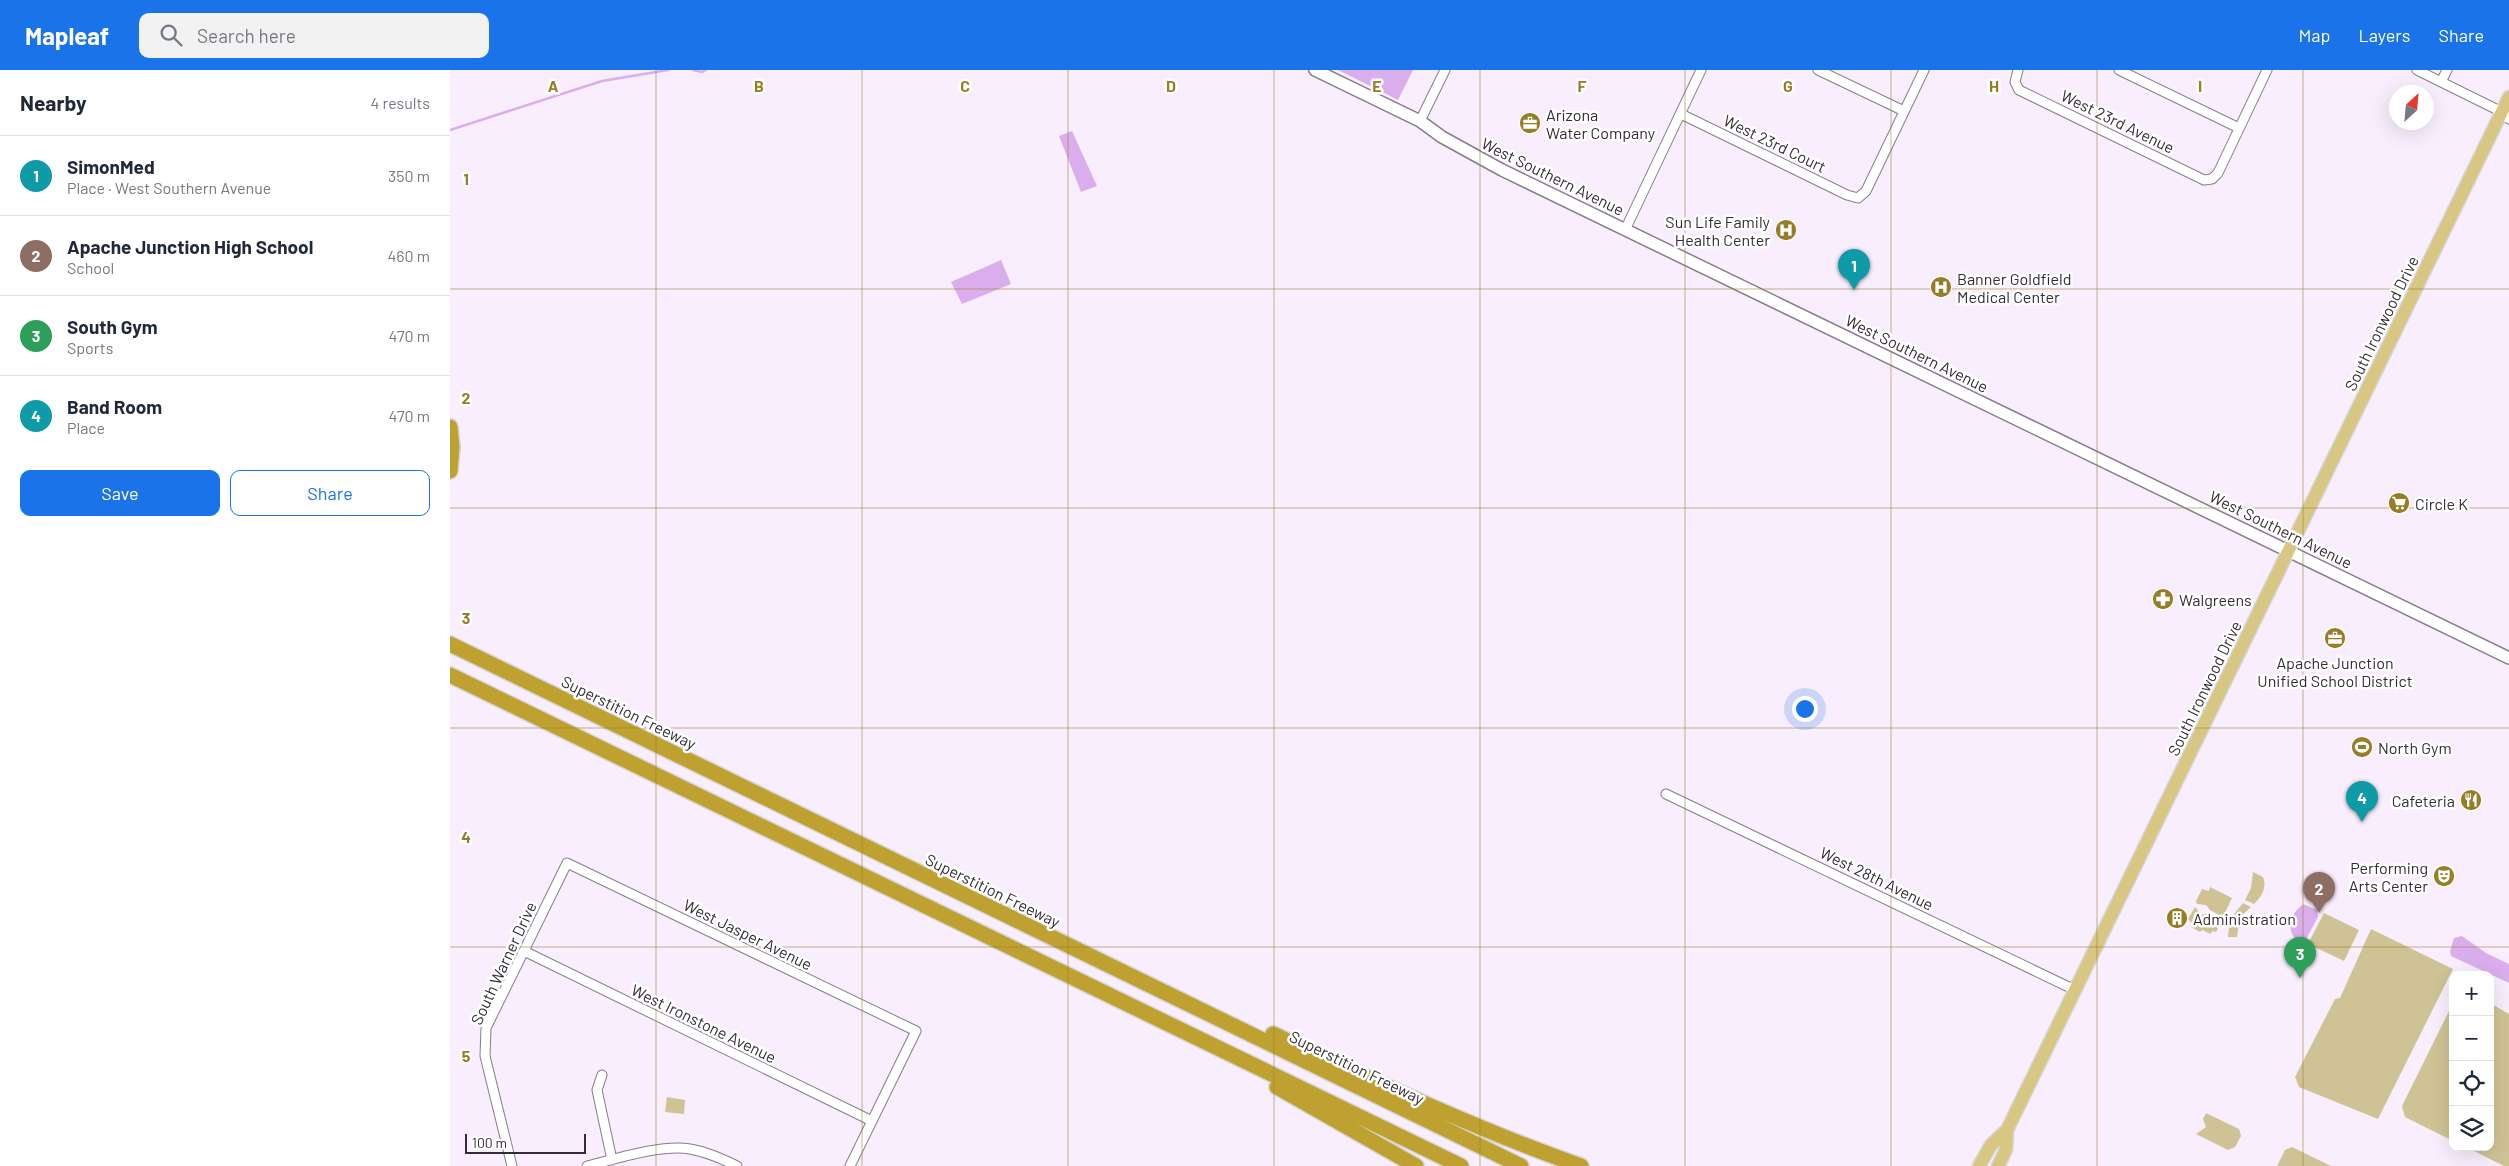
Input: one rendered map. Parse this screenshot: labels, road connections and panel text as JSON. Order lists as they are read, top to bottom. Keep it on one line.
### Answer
{"streets":{"highway":["Superstition Freeway"],"main road":["West Southern Avenue","South Ironwood Drive"],"street":["West 23rd Avenue","West 23rd Court","West 28th Avenue","West Jasper Avenue","South Warner Drive","West Ironstone Avenue"]},"crossings":[["West Southern Avenue","South Ironwood Drive"],["South Ironwood Drive","West 28th Avenue"],["West Jasper Avenue","South Warner Drive"],["West Jasper Avenue","West Ironstone Avenue"],["South Warner Drive","West Ironstone Avenue"]],"places":{"office":["Arizona Water Company","Apache Junction Unified School District"],"hospital":["Sun Life Family Health Center","Banner Goldfield Medical Center"],"supermarket":["Circle K"],"pharmacy":["Walgreens"],"sports":["North Gym"],"restaurant":["Cafeteria"],"theatre":["Performing Arts Center"],"building":["Administration"]},"scale_bar":"100 m","north":"top right","page":{"header":"Mapleaf","search":"Search here","nav":["Map","Layers","Share"],"heading":["Nearby","4 results"],"list":[{"mark":"1","name":"SimonMed","note":"Place · West Southern Avenue","value":"350 m"},{"mark":"2","name":"Apache Junction High School","note":"School","value":"460 m"},{"mark":"3","name":"South Gym","note":"Sports","value":"470 m"},{"mark":"4","name":"Band Room","note":"Place","value":"470 m"}],"pins":["1","4","2","3"],"buttons":["Save","Share"],"map_buttons":["+","−"],"scale":"100 m"},"grid":{"columns":["A","B","C","D","E","F","G","H","I"],"rows":["1","2","3","4","5"]}}
